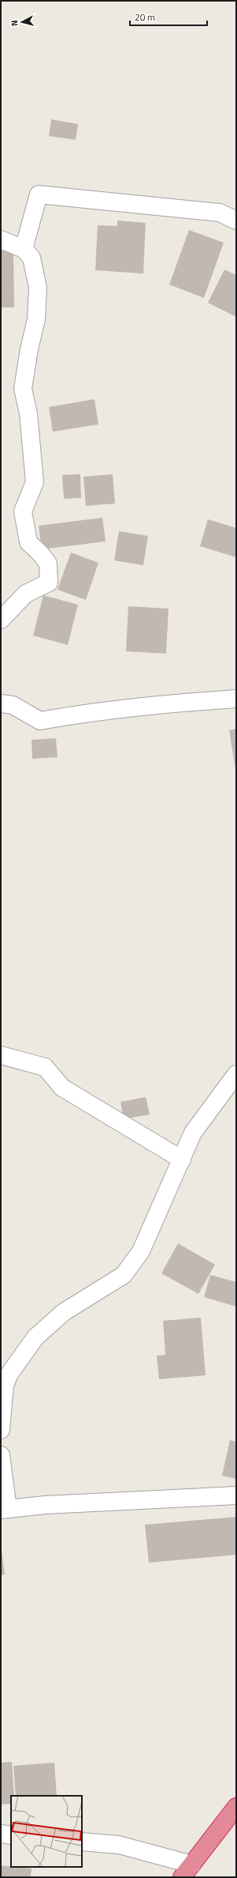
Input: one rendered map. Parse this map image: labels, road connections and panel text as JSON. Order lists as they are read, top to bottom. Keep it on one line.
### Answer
{"scale_bar":"20 m","north":"left"}
